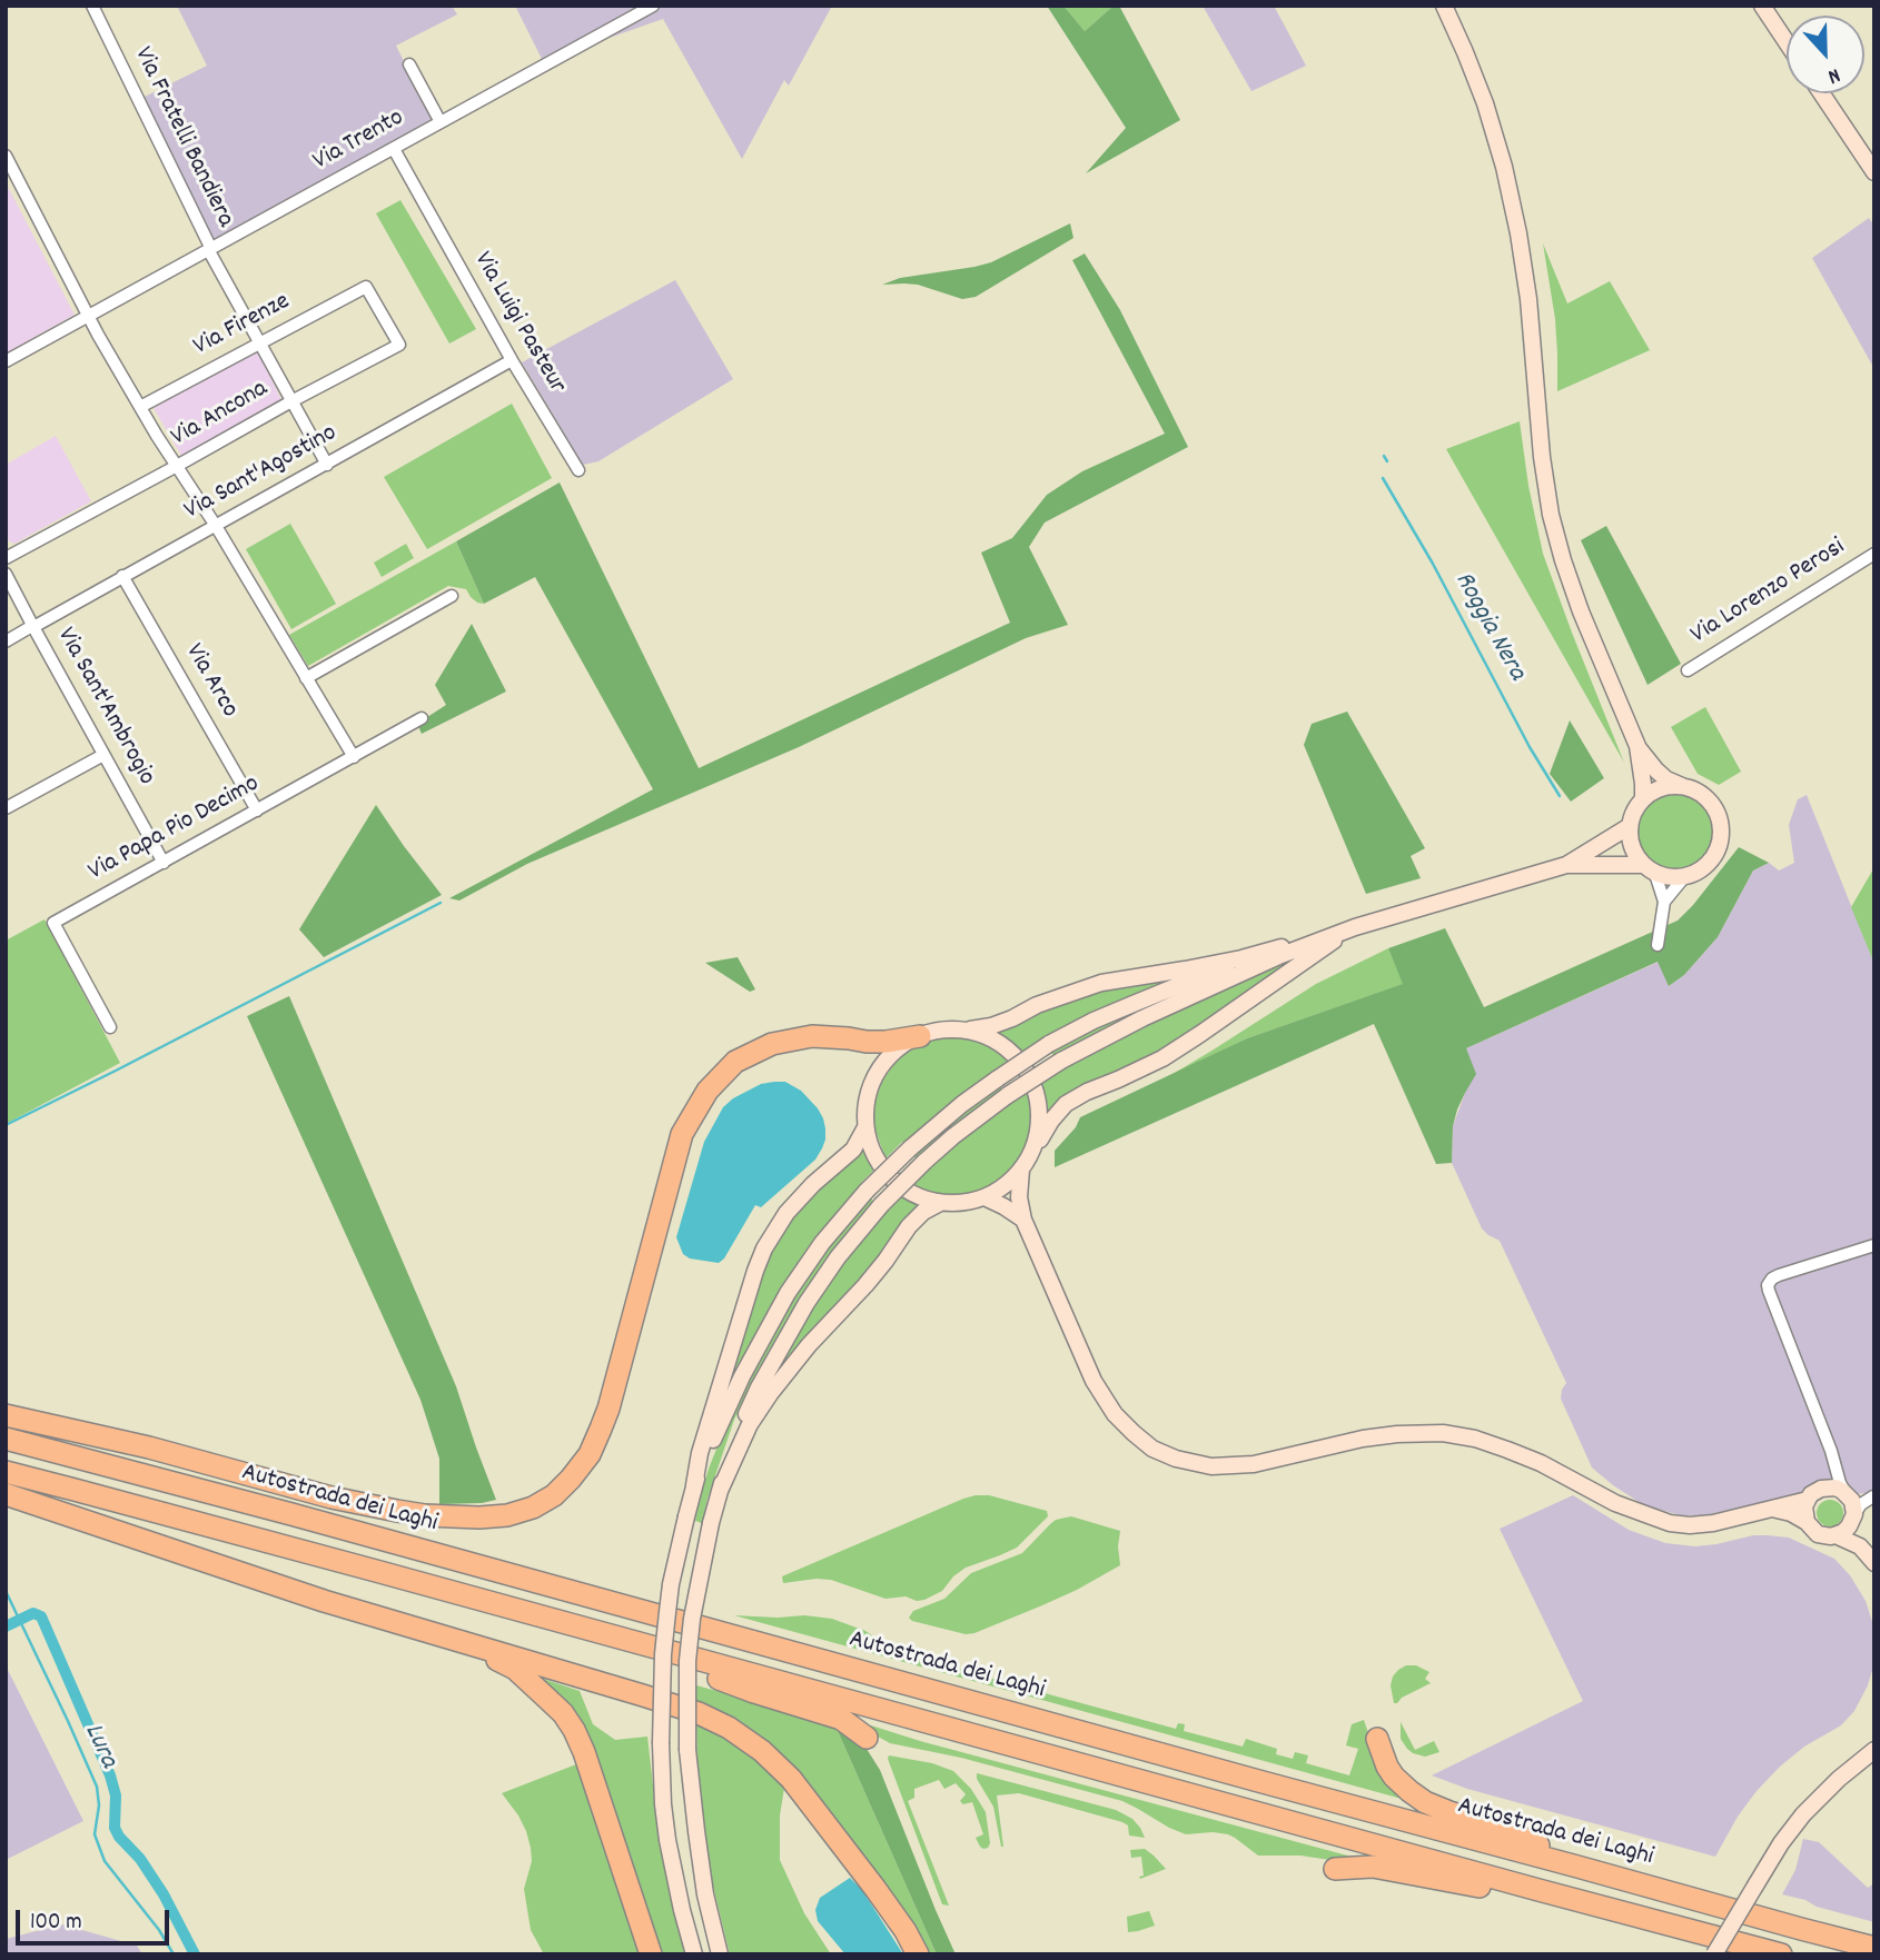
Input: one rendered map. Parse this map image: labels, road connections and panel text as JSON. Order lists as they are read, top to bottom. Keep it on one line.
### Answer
{"streets":{"highway":["Autostrada dei Laghi"],"street":["Via Fratelli Bandiera","Via Trento","Via Luigi Pasteur","Via Firenze","Via Ancona","Via Sant'Agostino","Via Lorenzo Perosi","Via Arco","Via Sant'Ambrogio","Via Papa Pio Decimo"]},"crossings":[["Via Fratelli Bandiera","Via Trento"],["Via Fratelli Bandiera","Via Firenze"],["Via Fratelli Bandiera","Via Ancona"],["Via Fratelli Bandiera","Via Sant'Agostino"],["Via Trento","Via Luigi Pasteur"],["Via Luigi Pasteur","Via Sant'Agostino"],["Via Firenze","Via Ancona"],["Via Sant'Agostino","Via Arco"],["Via Sant'Agostino","Via Sant'Ambrogio"],["Via Arco","Via Papa Pio Decimo"],["Via Sant'Ambrogio","Via Papa Pio Decimo"]],"water":["Roggia Nera","Lura"],"scale_bar":"100 m","north":"bottom"}
